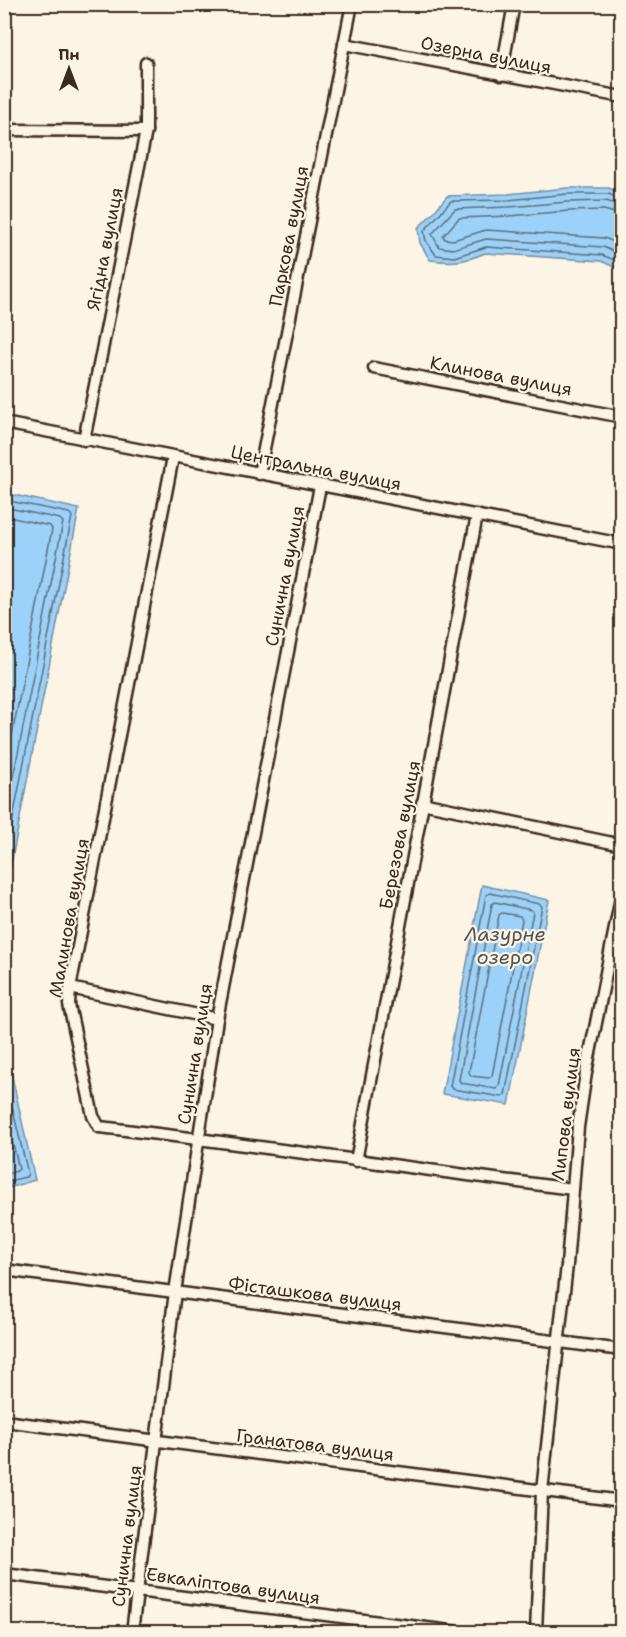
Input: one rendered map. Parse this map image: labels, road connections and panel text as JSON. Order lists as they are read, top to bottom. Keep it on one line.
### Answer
{"streets":{"street":["Озерна вулиця","Паркова вулиця","Ягідна вулиця","Клинова вулиця","Центральна вулиця","Сунична вулиця","Березова вулиця","Малинова вулиця","Липова вулиця","Фісташкова вулиця","Гранатова вулиця","Евкаліптова вулиця"]},"crossings":[["Озерна вулиця","Паркова вулиця"],["Паркова вулиця","Центральна вулиця"],["Ягідна вулиця","Центральна вулиця"],["Центральна вулиця","Сунична вулиця"],["Центральна вулиця","Березова вулиця"],["Центральна вулиця","Малинова вулиця"],["Сунична вулиця","Малинова вулиця"],["Сунична вулиця","Фісташкова вулиця"],["Сунична вулиця","Гранатова вулиця"],["Сунична вулиця","Евкаліптова вулиця"],["Березова вулиця","Малинова вулиця"],["Малинова вулиця","Липова вулиця"],["Липова вулиця","Фісташкова вулиця"],["Липова вулиця","Гранатова вулиця"]],"water":["Лазурне озеро"],"north":"top"}
